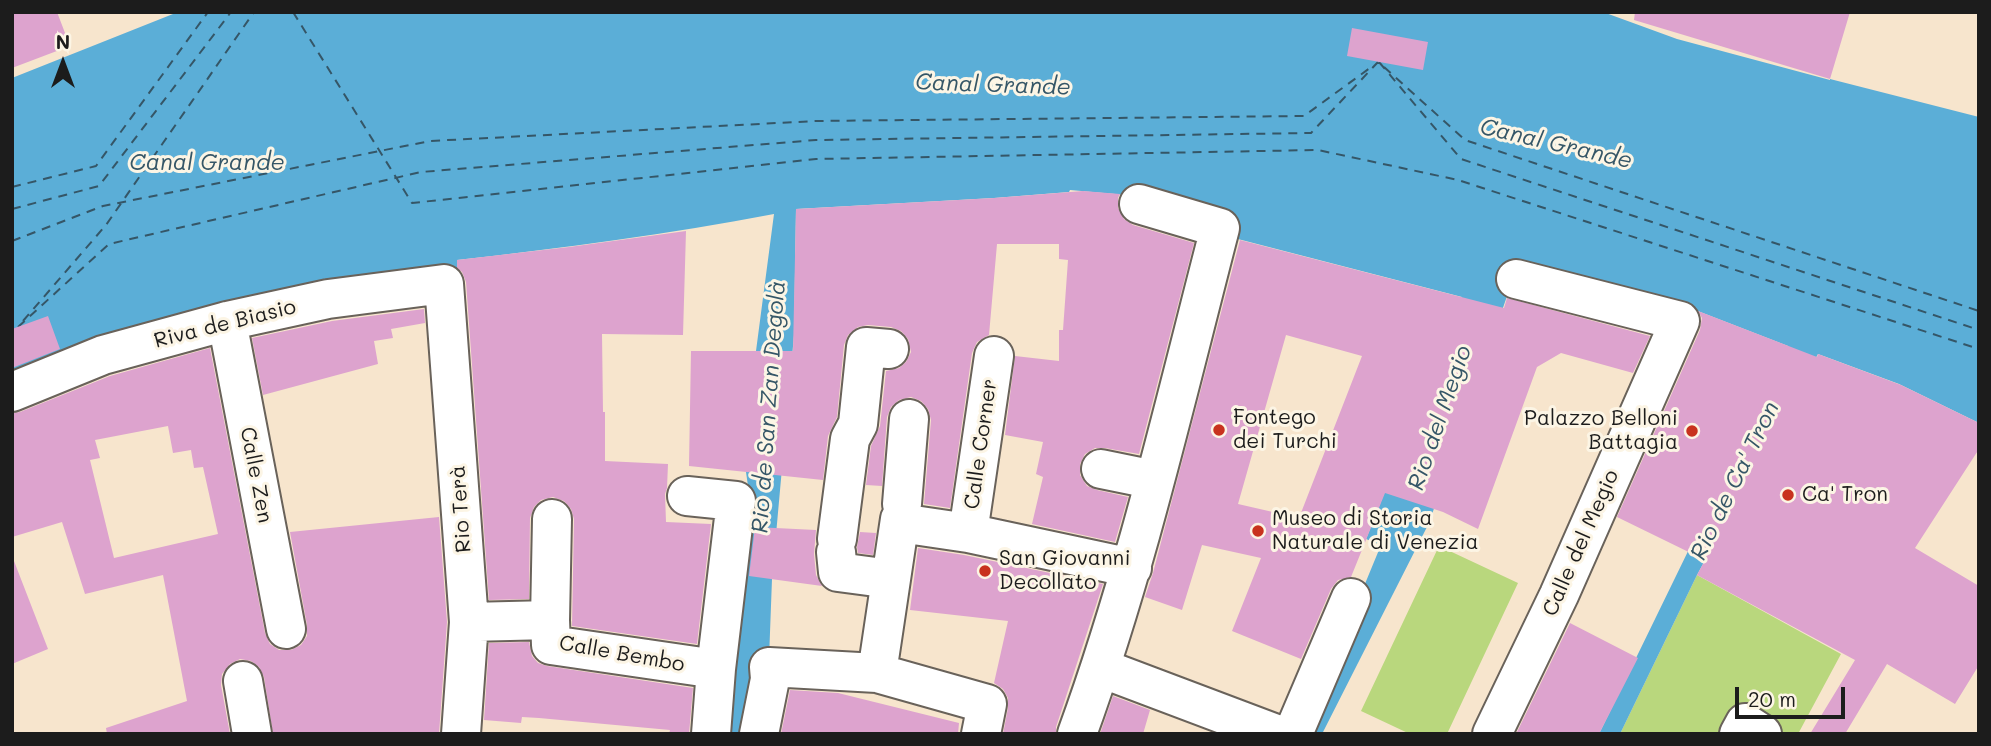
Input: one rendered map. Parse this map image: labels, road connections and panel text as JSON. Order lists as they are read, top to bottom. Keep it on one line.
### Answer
{"streets":{"street":["Riva de Biasio","Calle Corner","Calle Zen","Rio Terà","Calle del Megio","Calle Bembo"]},"crossings":[["Riva de Biasio","Calle Zen"],["Riva de Biasio","Rio Terà"],["Rio Terà","Calle Bembo"]],"water":["Canal Grande","Rio de San Zan Degolà","Rio del Megio","Rio de Ca' Tron"],"places":["Fontego dei Turchi","Palazzo Belloni Battagia","Ca' Tron","Museo di Storia Naturale di Venezia","San Giovanni Decollato"],"scale_bar":"20 m","north":"top"}
